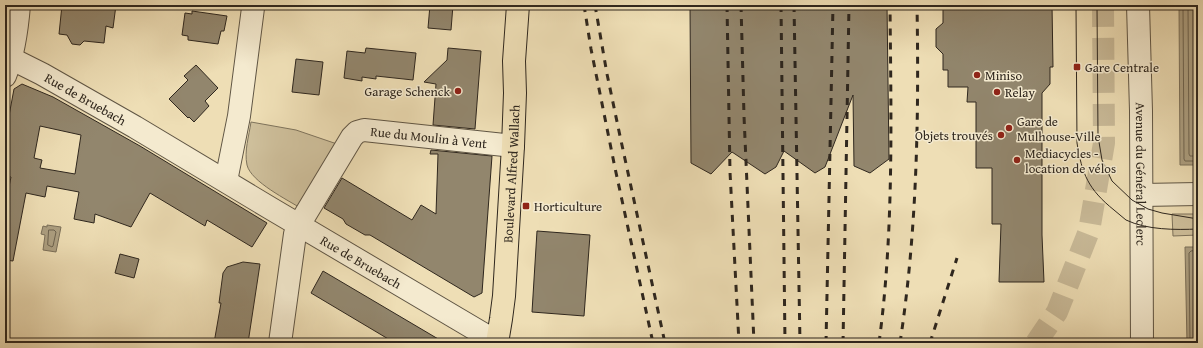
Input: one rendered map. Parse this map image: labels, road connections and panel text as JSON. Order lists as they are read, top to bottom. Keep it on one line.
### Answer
{"streets":{"main road":["Boulevard Alfred Wallach"],"street":["Rue de Bruebach","Rue du Moulin à Vent","Avenue du Général Leclerc"]},"crossings":[["Rue de Bruebach","Rue du Moulin à Vent"],["Rue de Bruebach","Boulevard Alfred Wallach"],["Rue du Moulin à Vent","Boulevard Alfred Wallach"]],"places":{"transit":["Gare Centrale","Horticulture"],"other":["Miniso","Garage Schenck","Relay","Gare de Mulhouse-Ville","Objets trouvés","Mediacycles - location de vélos"]}}
